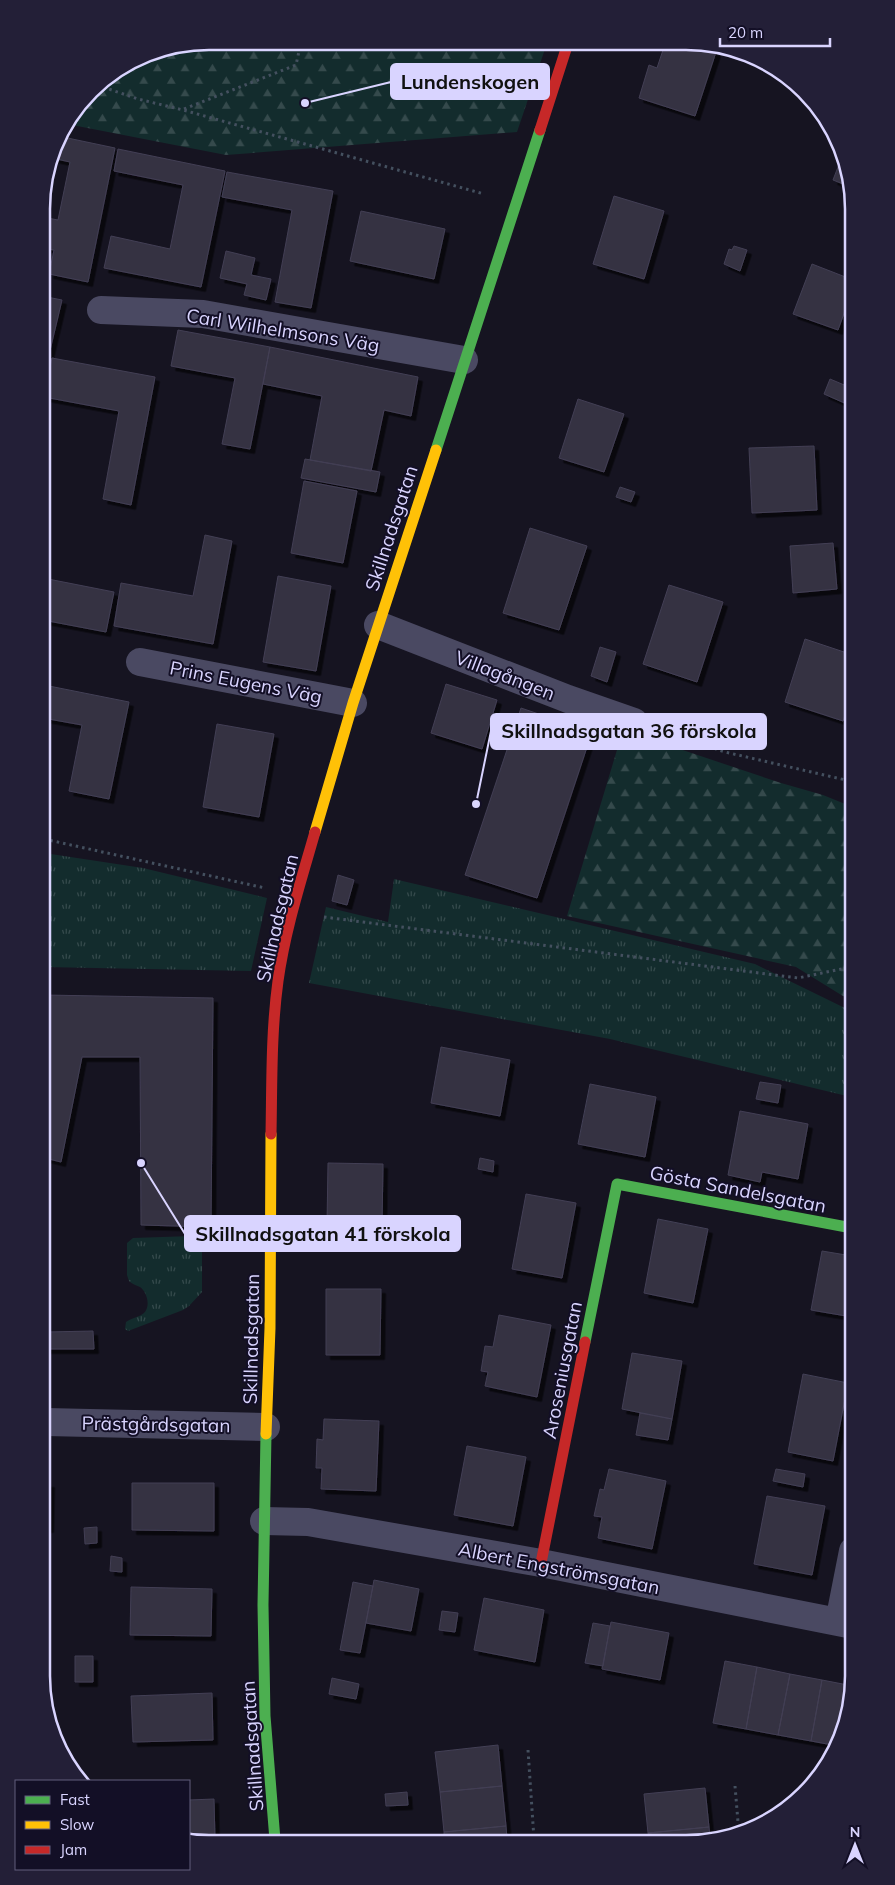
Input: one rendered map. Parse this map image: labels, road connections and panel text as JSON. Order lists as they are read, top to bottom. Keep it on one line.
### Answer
{"streets":{"street":["Carl Wilhelmsons Väg","Skillnadsgatan","Villagången","Prins Eugens Väg","Gösta Sandelsgatan","Aroseniusgatan","Prästgårdsgatan","Albert Engströmsgatan"]},"crossings":[["Carl Wilhelmsons Väg","Skillnadsgatan"],["Skillnadsgatan","Villagången"],["Skillnadsgatan","Prins Eugens Väg"],["Skillnadsgatan","Prästgårdsgatan"],["Skillnadsgatan","Albert Engströmsgatan"],["Gösta Sandelsgatan","Aroseniusgatan"],["Aroseniusgatan","Albert Engströmsgatan"]],"places":["Lundenskogen","Skillnadsgatan 36 förskola","Skillnadsgatan 41 förskola"],"legend":["Fast","Slow","Jam"],"scale_bar":"20 m","north":"top"}
